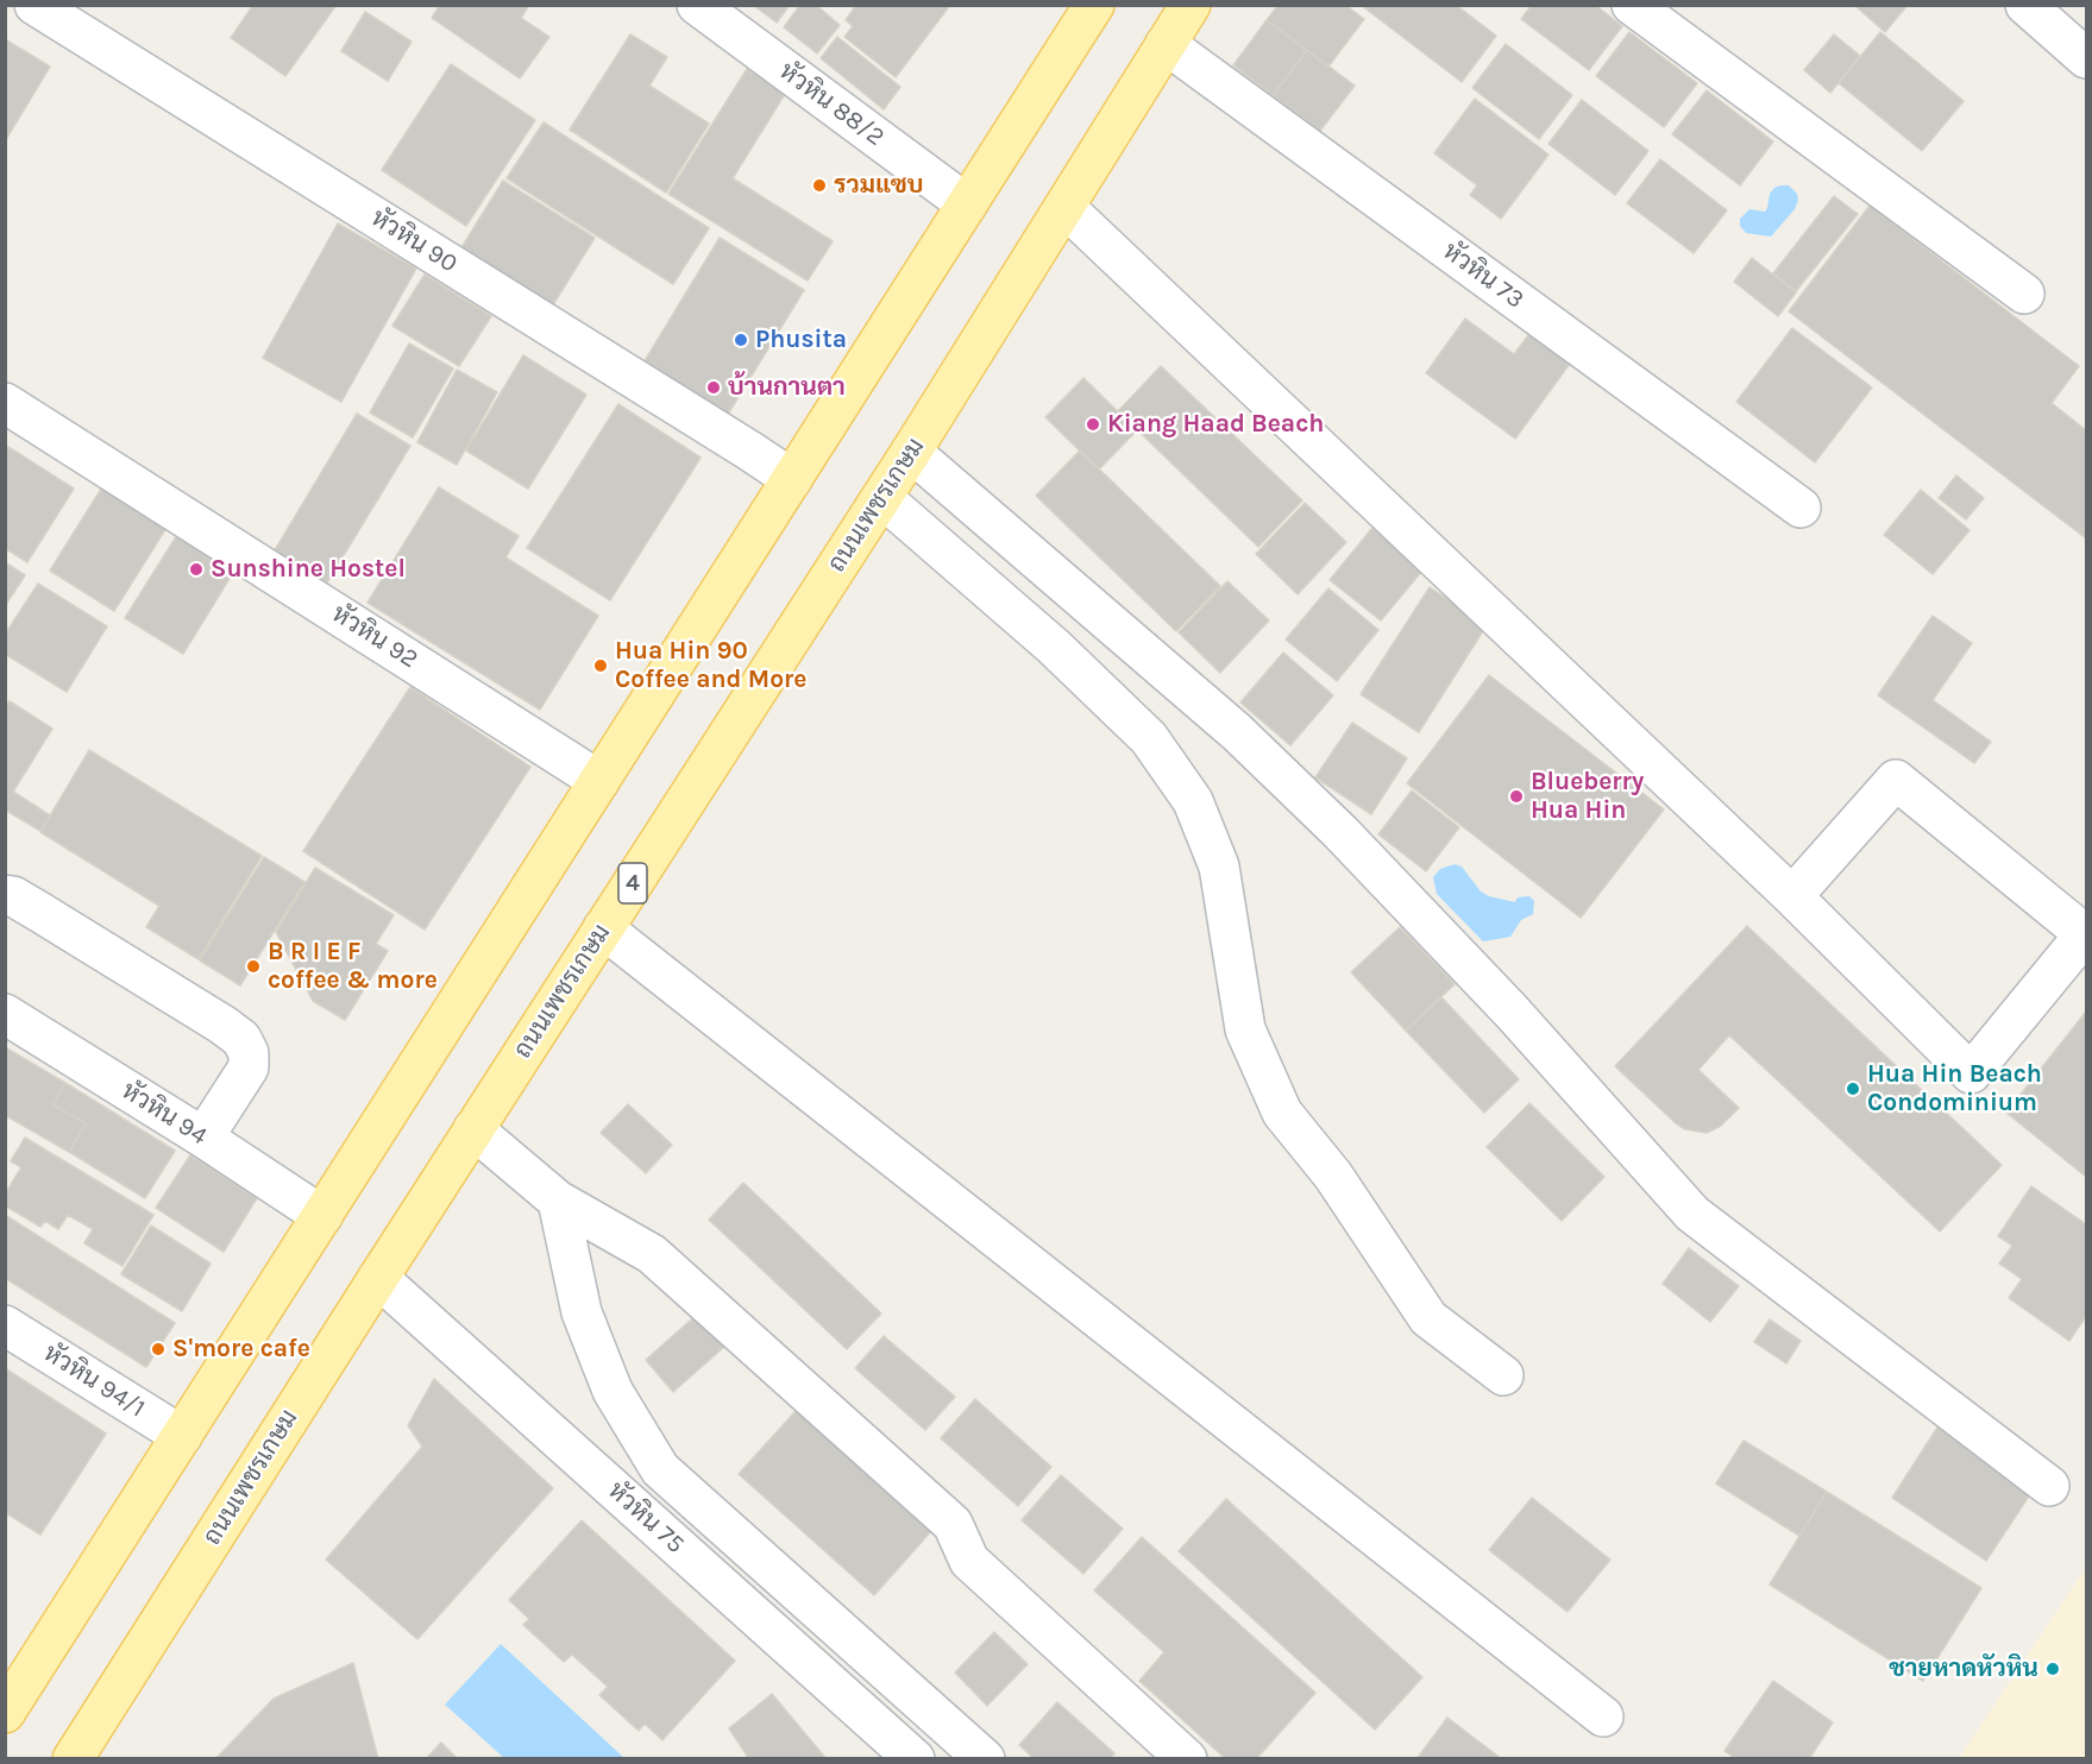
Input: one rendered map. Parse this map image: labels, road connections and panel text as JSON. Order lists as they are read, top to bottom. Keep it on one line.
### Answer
{"streets":{"main road":["ถนนเพชรเกษม","4"],"street":["หัวหิน 88/2","หัวหิน 90","หัวหิน 73","หัวหิน 92","หัวหิน 94","หัวหิน 94/1","หัวหิน 75"]},"crossings":[["หัวหิน 73","ถนนเพชรเกษม"],["ถนนเพชรเกษม","หัวหิน 75"]],"places":["รวมแซบ","Phusita","บ้านกานตา","Kiang Haad Beach","Sunshine Hostel","Hua Hin 90 Coffee and More","Blueberry Hua Hin","B R I E F coffee & more","Hua Hin Beach Condominium","S'more cafe","ชายหาดหัวหิน"]}
